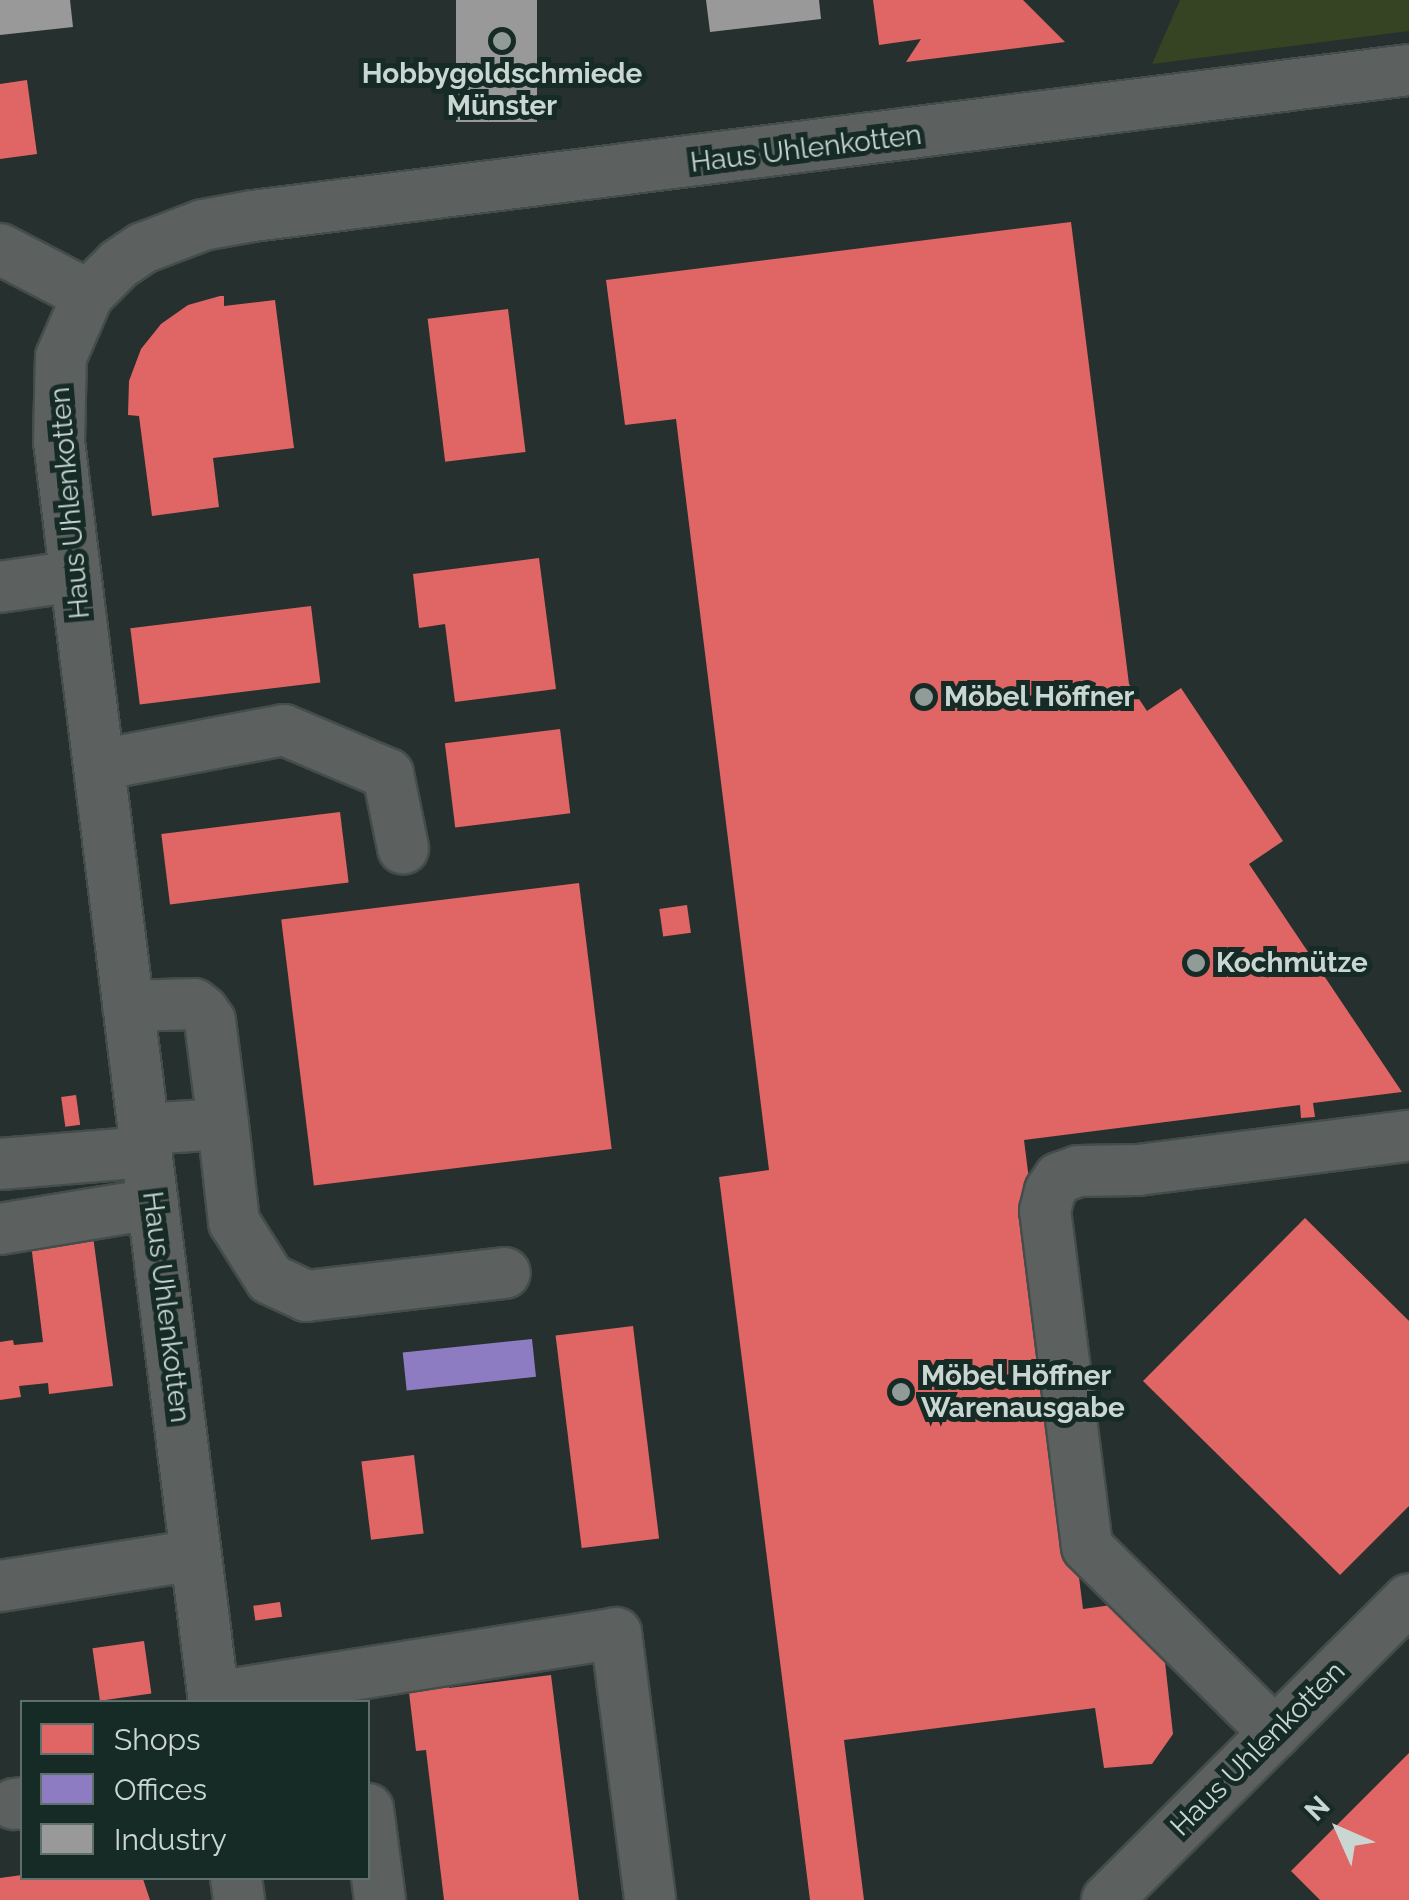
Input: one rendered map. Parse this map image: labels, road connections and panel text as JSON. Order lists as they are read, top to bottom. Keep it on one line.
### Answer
{"streets":{"street":["Haus Uhlenkotten"]},"places":["Hobbygoldschmiede Münster","Möbel Höffner","Kochmütze","Möbel Höffner Warenausgabe"],"legend":["Shops","Offices","Industry"],"north":"top left"}
